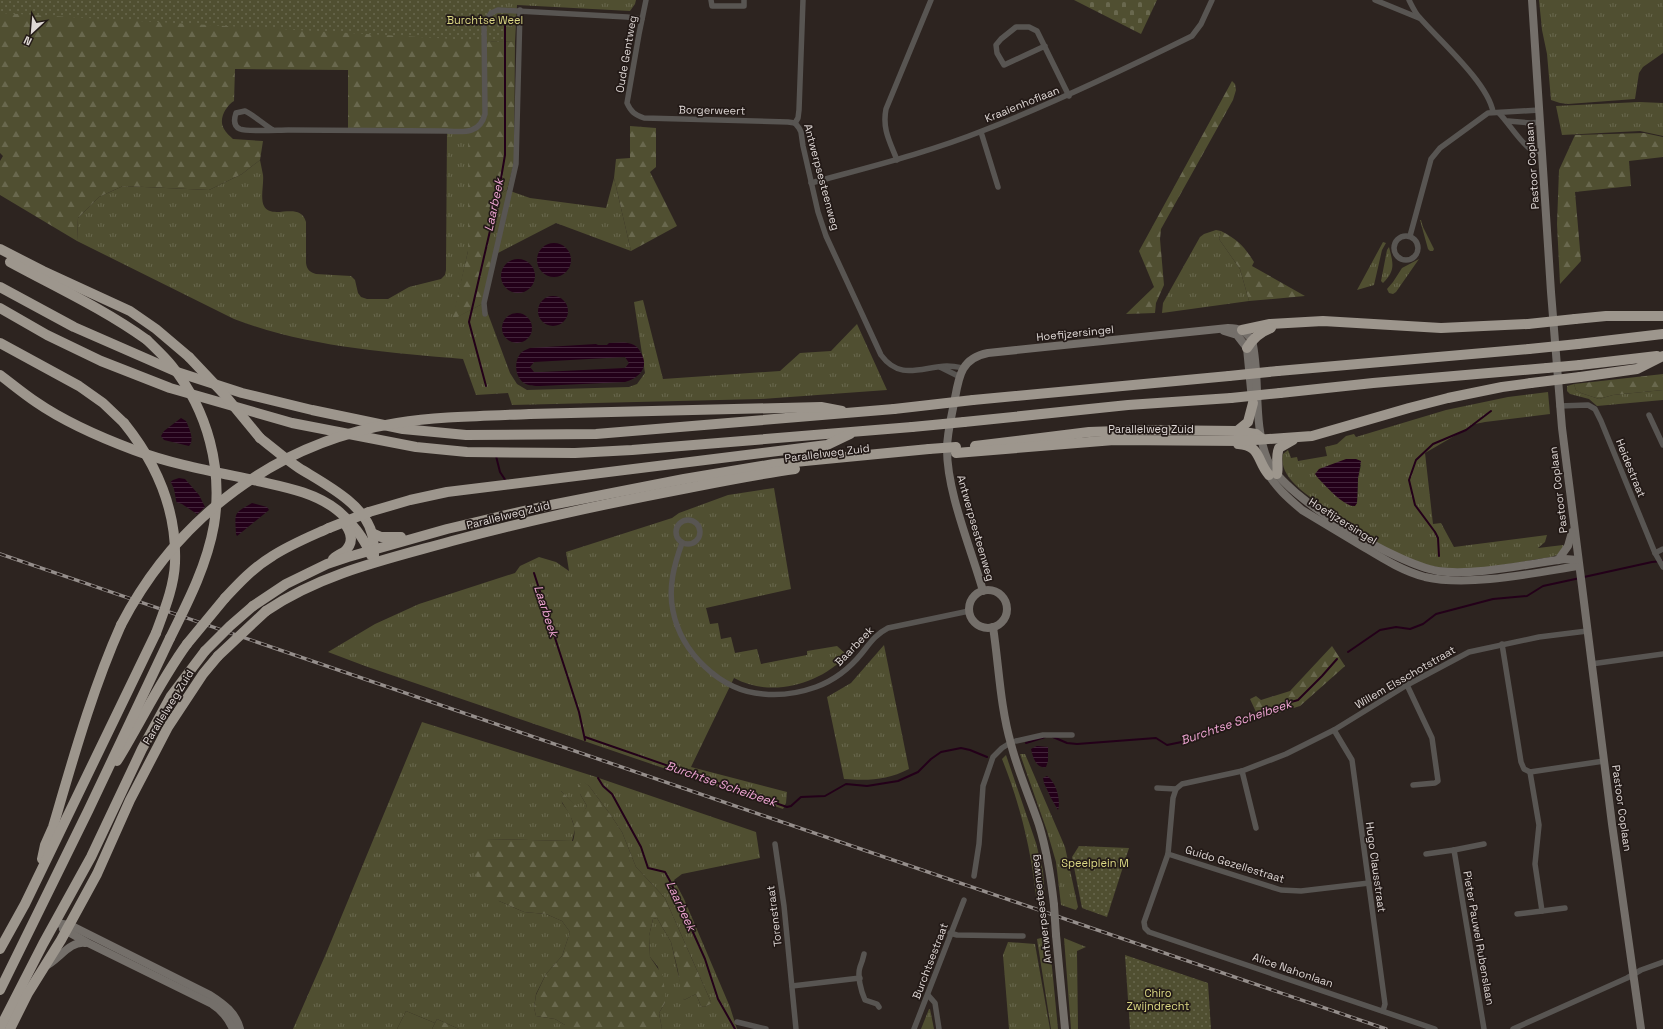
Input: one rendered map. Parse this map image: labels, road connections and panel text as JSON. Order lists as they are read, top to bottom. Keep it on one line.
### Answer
{"streets":{"highway":["Parallelweg Zuid"],"street":["Oude Gentweg","Kraaienhoflaan","Borgerweert","Pastoor Coplaan","Antwerpsesteenweg","Hoefijzersingel","Heidestraat","Baarbeek","Willem Elsschotstraat","Guido Gezellestraat","Hugo Clausstraat","Torenstraat","Pieter Pauwel Rubenslaan","Burchtsestraat","Alice Nahonlaan"]},"crossings":[["Oude Gentweg","Borgerweert"],["Kraaienhoflaan","Antwerpsesteenweg"],["Borgerweert","Antwerpsesteenweg"],["Pastoor Coplaan","Hoefijzersingel"],["Pastoor Coplaan","Heidestraat"],["Pastoor Coplaan","Willem Elsschotstraat"],["Antwerpsesteenweg","Hoefijzersingel"],["Antwerpsesteenweg","Baarbeek"],["Hoefijzersingel","Parallelweg Zuid"],["Willem Elsschotstraat","Hugo Clausstraat"],["Guido Gezellestraat","Hugo Clausstraat"],["Guido Gezellestraat","Alice Nahonlaan"],["Hugo Clausstraat","Alice Nahonlaan"]],"water":["Laarbeek","Burchtse Scheibeek"],"parks":["Burchtse Weel","Speelplein M","Chiro Zwijndrecht"],"north":"bottom left"}
